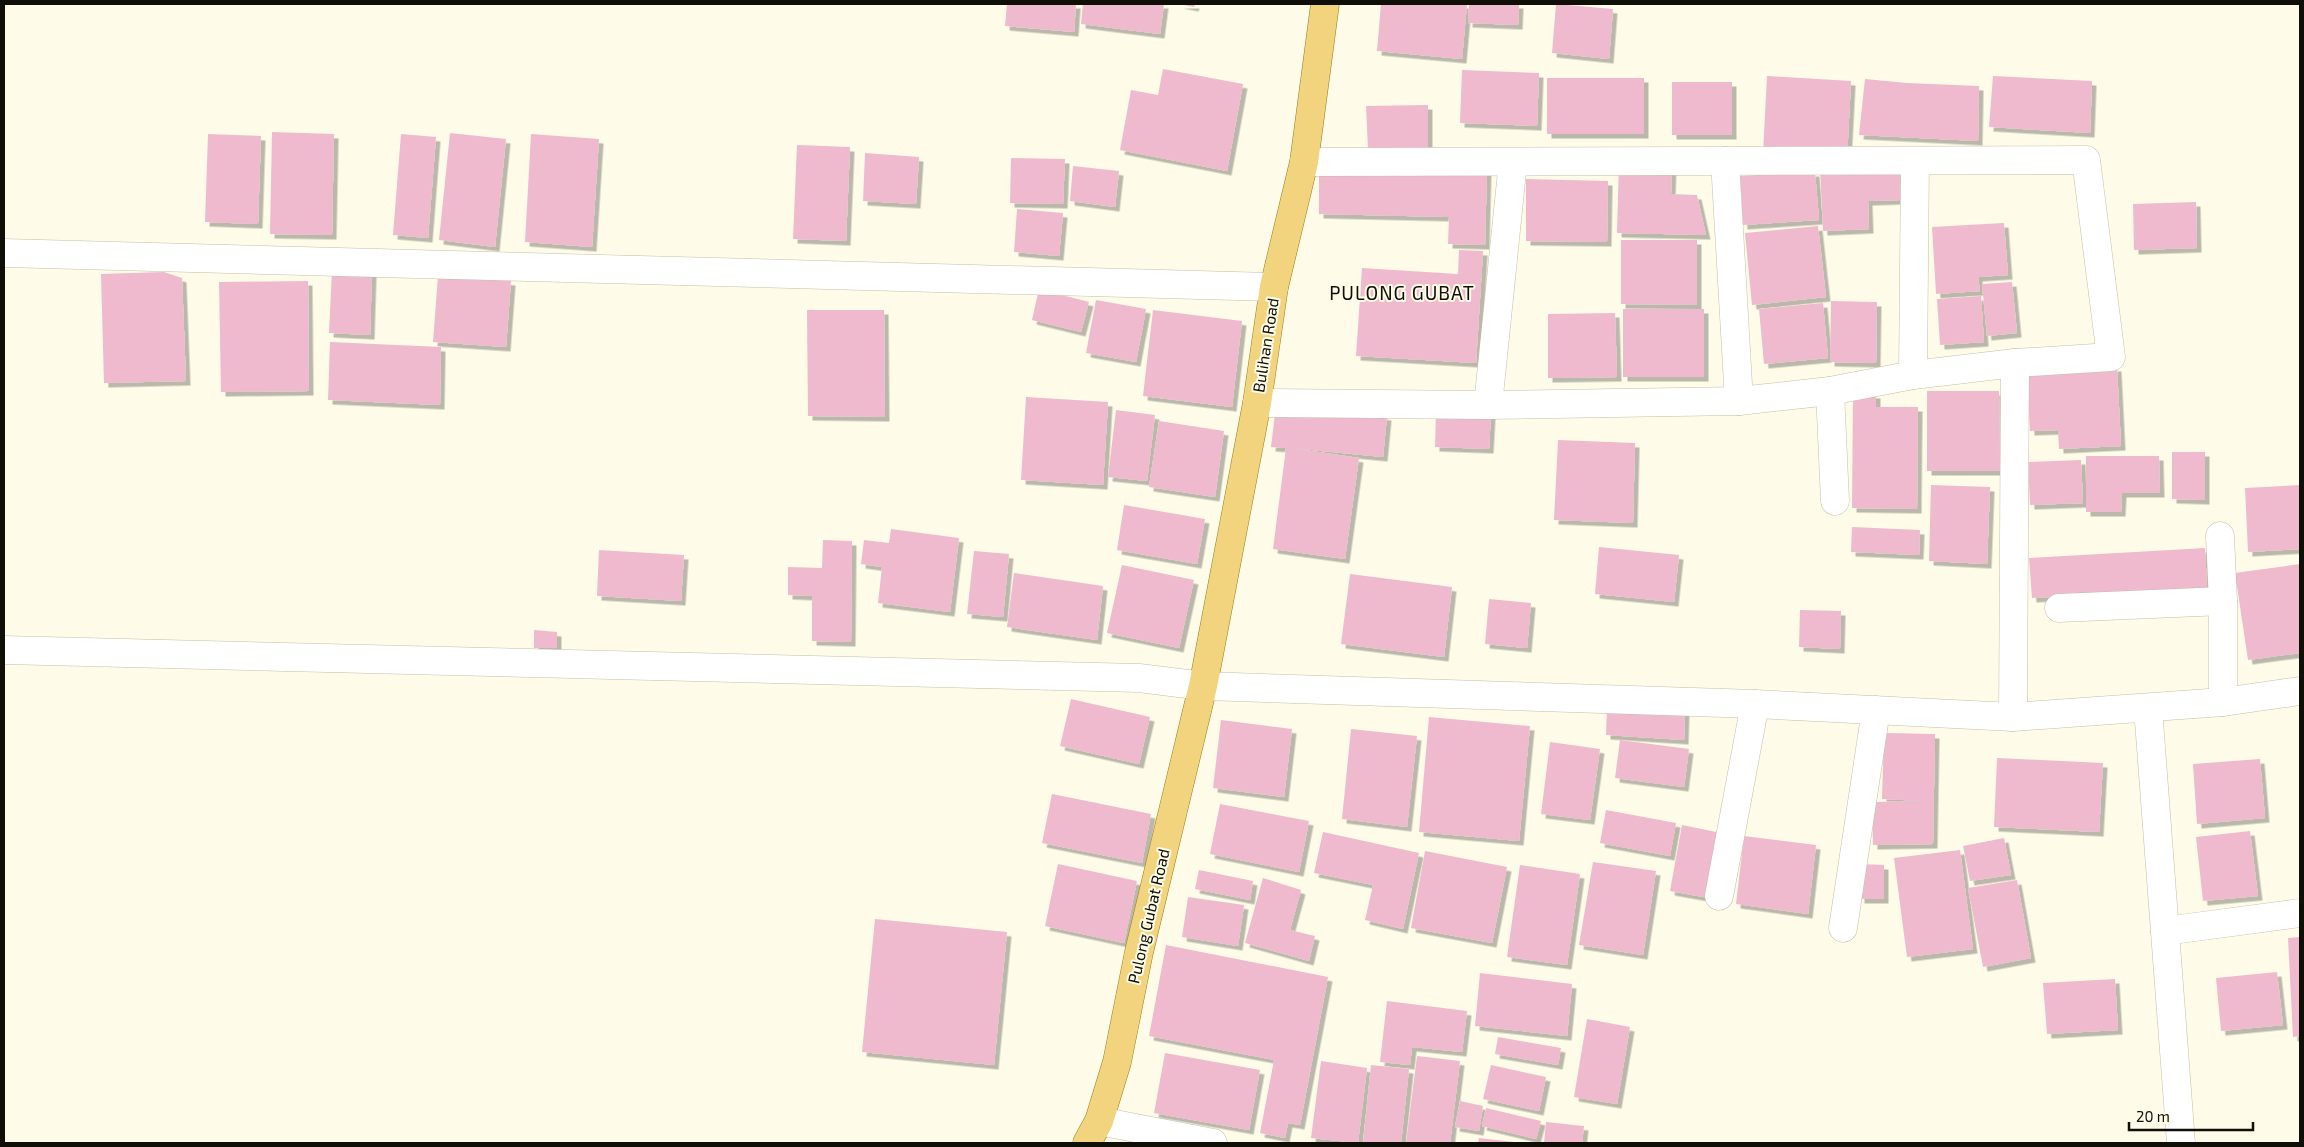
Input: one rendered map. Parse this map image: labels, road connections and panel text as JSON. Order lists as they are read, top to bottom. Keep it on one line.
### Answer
{"streets":{"main road":["Bulihan Road","Pulong Gubat Road"]},"crossings":[["Bulihan Road","Pulong Gubat Road"]],"districts":["PULONG GUBAT"],"scale_bar":"20 m"}
